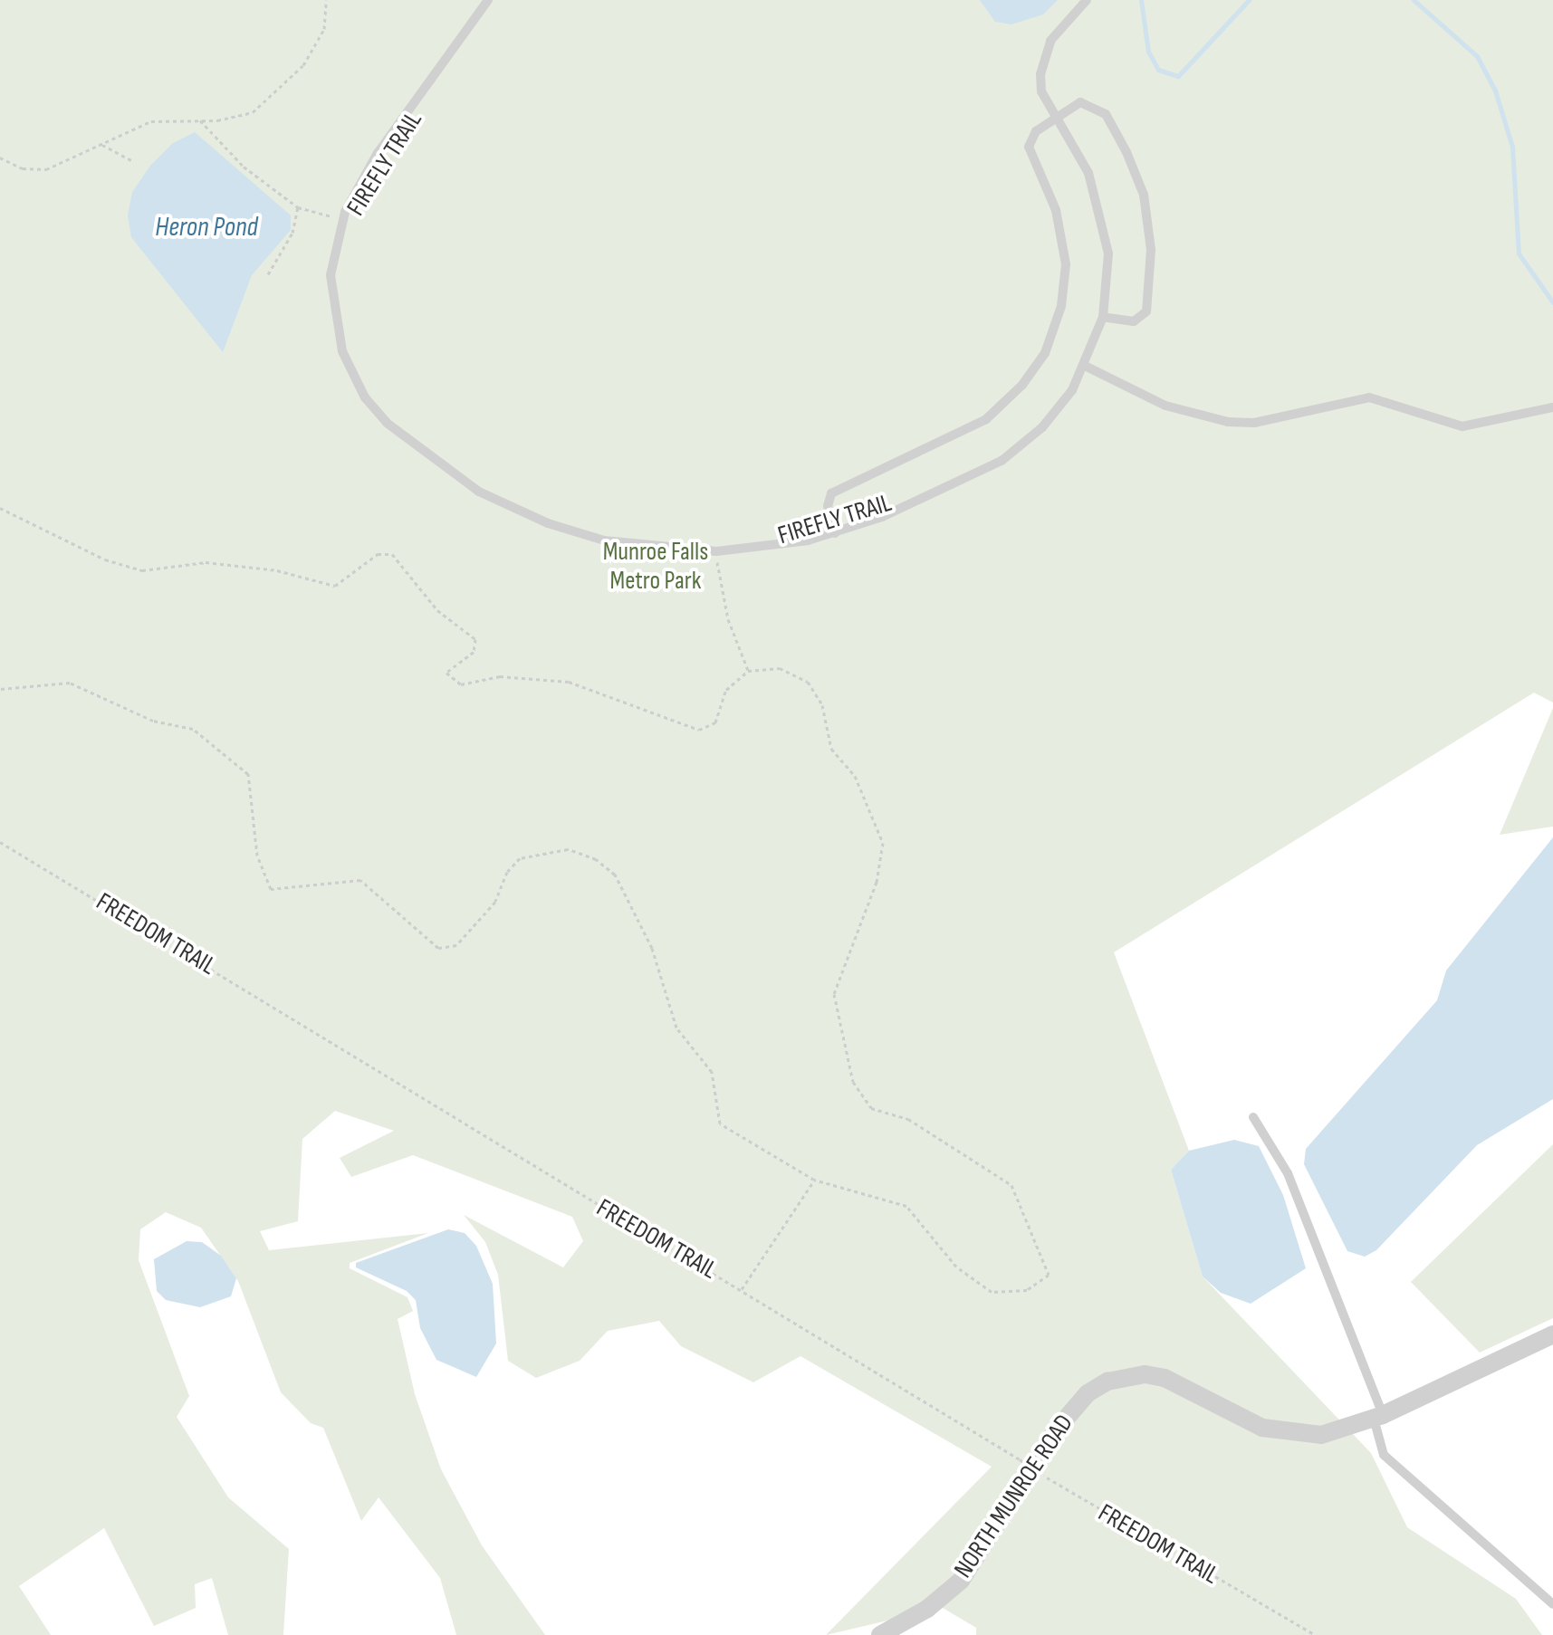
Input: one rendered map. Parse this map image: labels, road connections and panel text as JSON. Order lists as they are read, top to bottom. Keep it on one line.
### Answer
{"streets":{"street":["NORTH MUNROE ROAD"],"path":["FREEDOM TRAIL"]},"water":["Heron Pond"],"parks":["Munroe Falls Metro Park"]}
